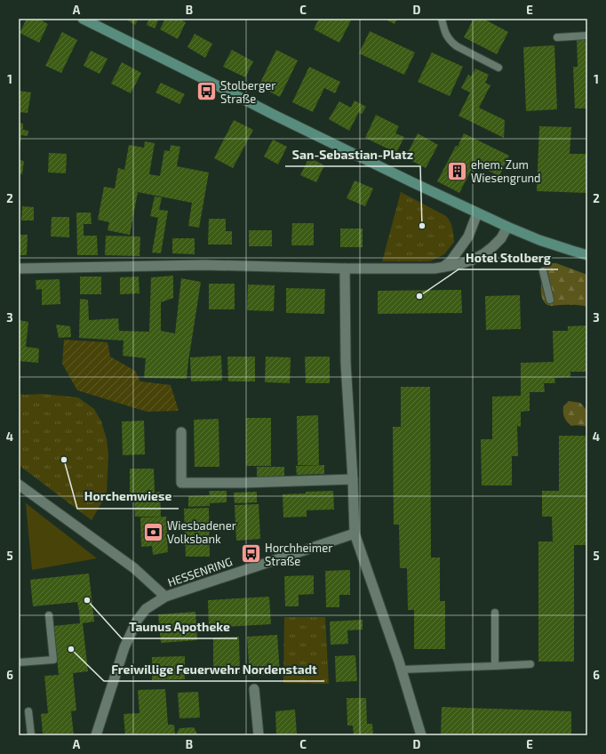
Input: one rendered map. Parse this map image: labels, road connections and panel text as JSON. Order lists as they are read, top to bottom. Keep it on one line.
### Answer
{"streets":{"street":["HESSENRING"]},"places":{"bus stop":["Stolberger Straße","Horchheimer Straße"],"building":["ehem. Zum Wiesengrund"],"other":["San-Sebastian-Platz","Hotel Stolberg","Horchemwiese","Taunus Apotheke","Freiwillige Feuerwehr Nordenstadt"],"bank":["Wiesbadener Volksbank"]},"grid":{"columns":["A","B","C","D","E"],"rows":["1","2","3","4","5","6"]}}
